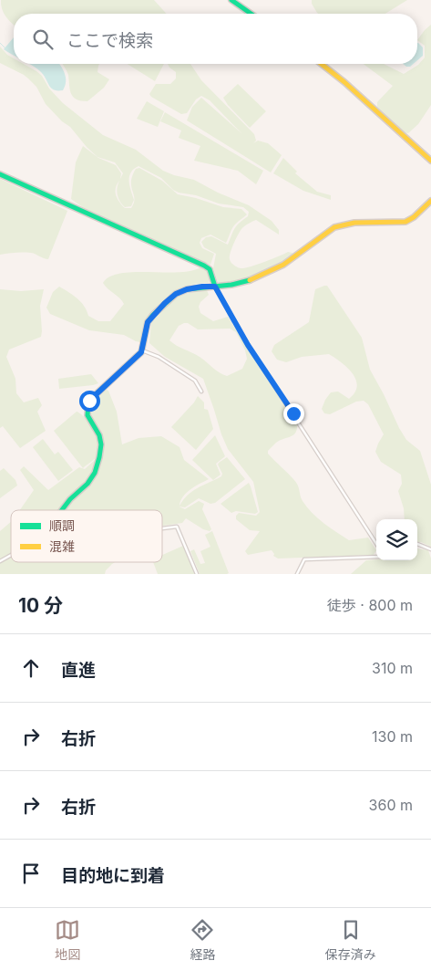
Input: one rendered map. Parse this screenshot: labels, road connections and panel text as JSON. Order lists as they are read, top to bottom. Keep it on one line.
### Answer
{"legend":["順調","混雑"],"page":{"search":"ここで検索","heading":["10 分","徒歩 · 800 m"],"list":[["直進","310 m"],["右折","130 m"],["右折","360 m"],"目的地に到着"],"nav":["地図","経路","保存済み"]}}
